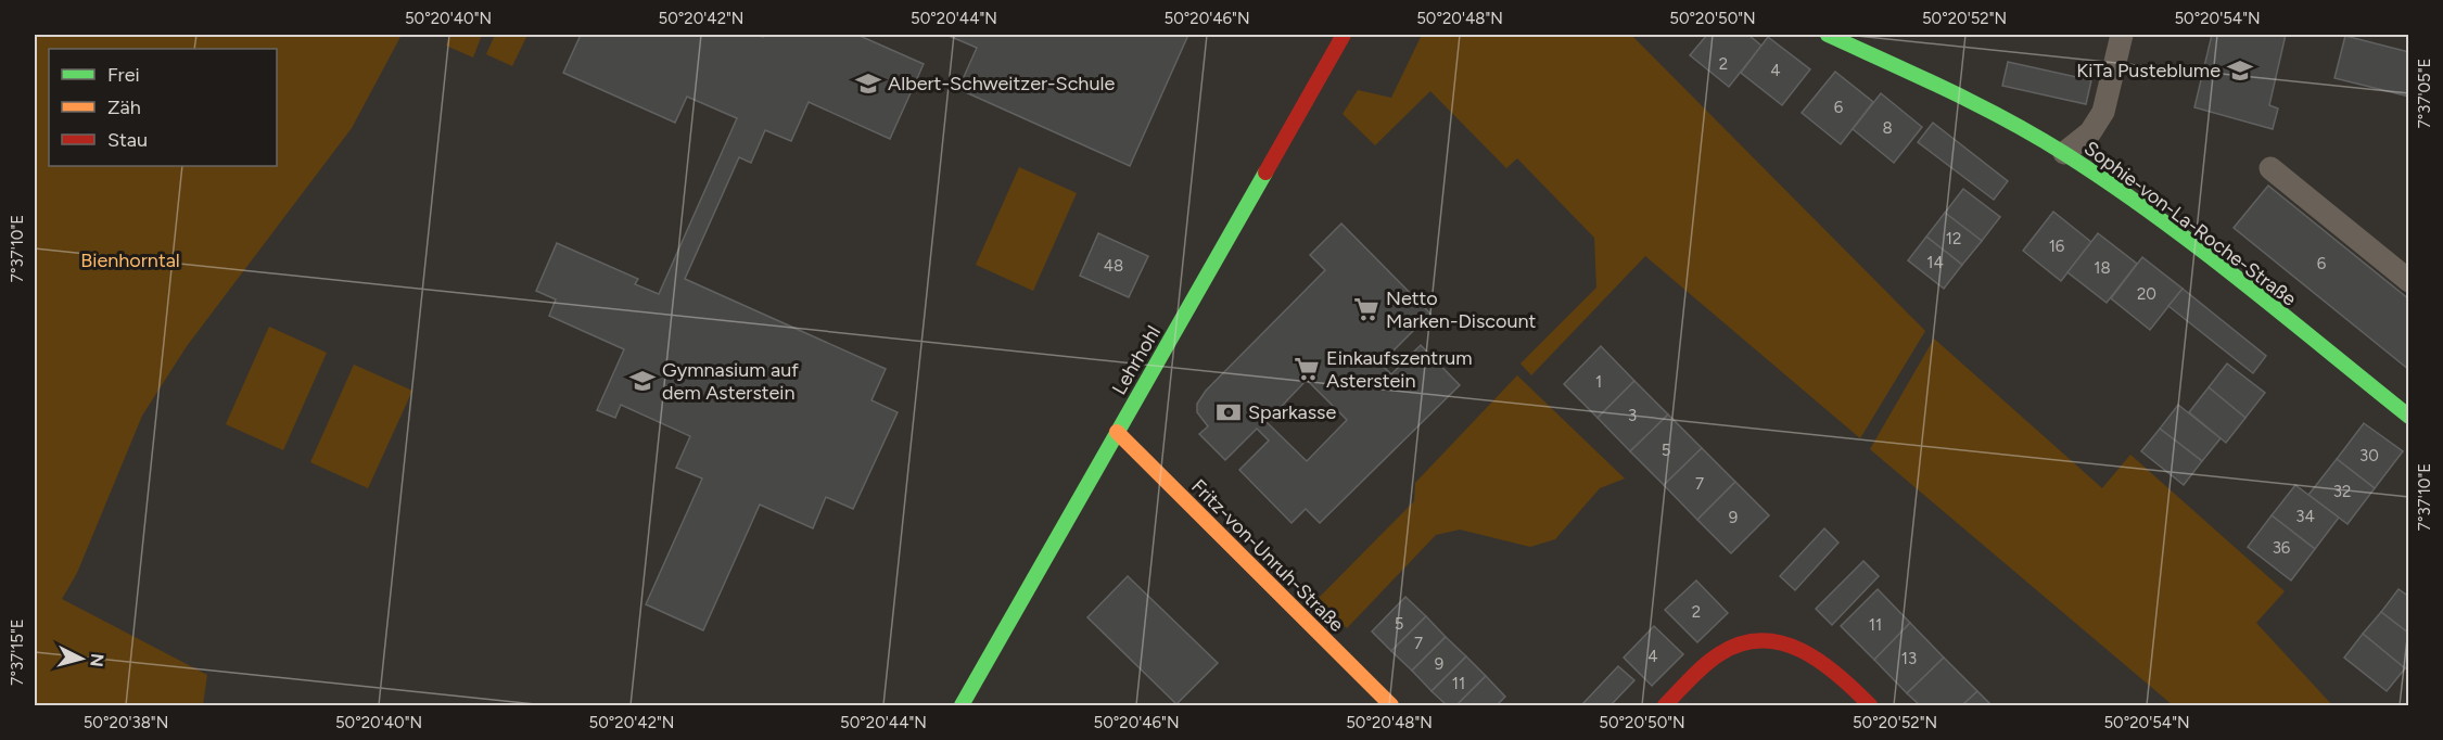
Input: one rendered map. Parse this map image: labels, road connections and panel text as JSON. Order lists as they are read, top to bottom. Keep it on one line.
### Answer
{"streets":{"street":["Sophie-von-La-Roche-Straße","Lehrhohl","Fritz-von-Unruh-Straße"]},"crossings":[["Lehrhohl","Fritz-von-Unruh-Straße"]],"parks":["Bienhorntal"],"places":{"school or university":["KiTa Pusteblume","Albert-Schweitzer-Schule","Gymnasium auf dem Asterstein"],"supermarket":["Netto Marken-Discount","Einkaufszentrum Asterstein"],"bank":["Sparkasse"]},"house_numbers":["2","4","6","8","12","16","14","6","48","18","20","1","3","5","30","7","32","34","9","36","2","5","11","7","4","13","9","11"],"legend":["Frei","Zäh","Stau"],"north":"right","coordinates":["50°20'40\"N","50°20'42\"N","50°20'44\"N","50°20'46\"N","50°20'48\"N","50°20'50\"N","50°20'52\"N","50°20'54\"N","7°37'05\"E","7°37'10\"E","7°37'15\"E","50°20'38\"N"]}
